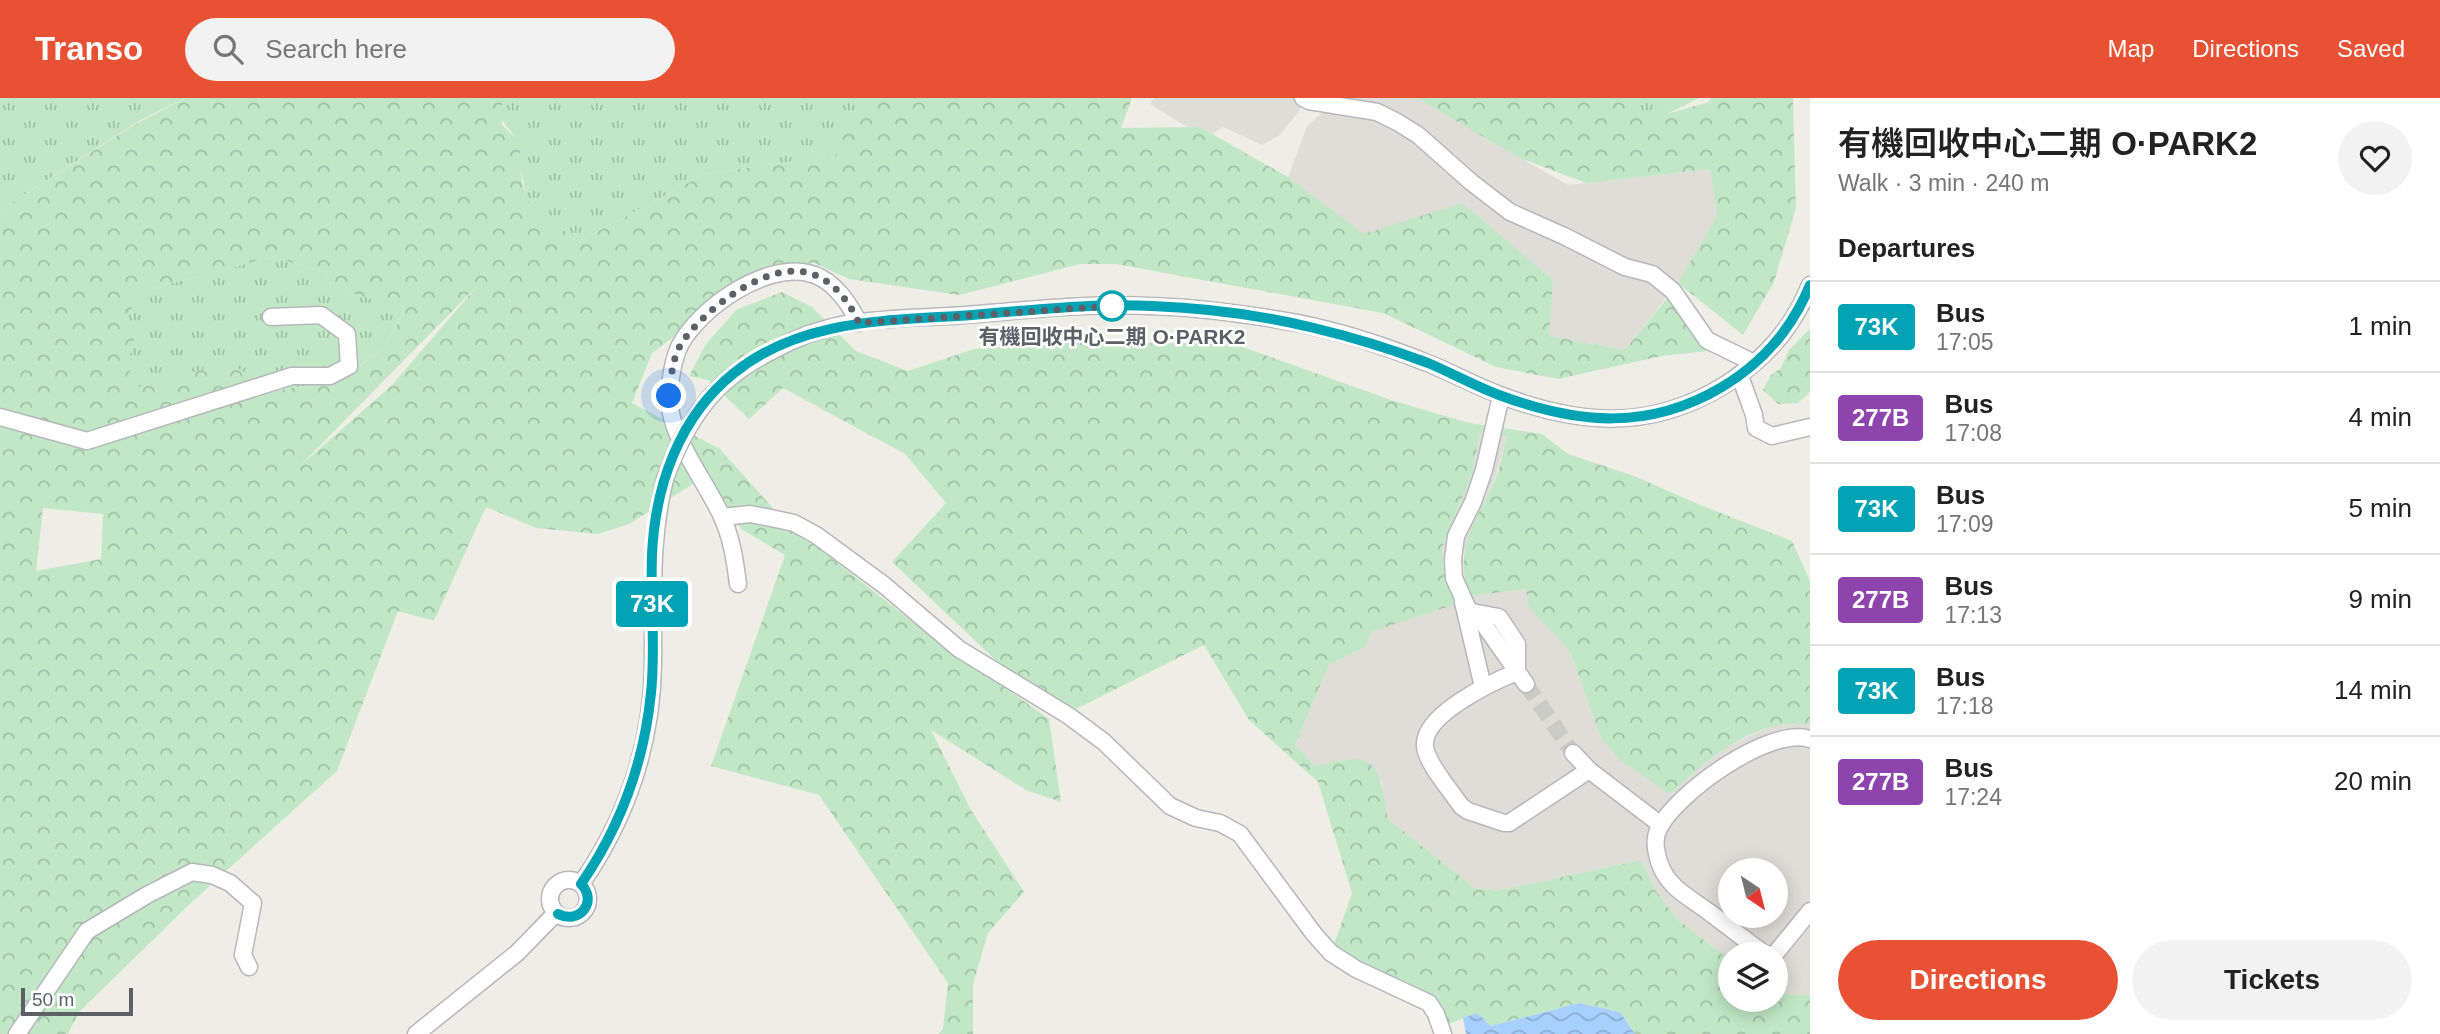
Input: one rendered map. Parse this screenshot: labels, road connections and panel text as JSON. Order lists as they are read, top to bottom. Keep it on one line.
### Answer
{"places":["有機回收中心二期 O·PARK2"],"lines":["bus line 73K"],"scale_bar":"50 m","north":"bottom right","page":{"header":"Transo","search":"Search here","nav":["Map","Directions","Saved"],"on_map":"73K","heading":[["有機回收中心二期 O·PARK2","Walk · 3 min · 240 m"],"Departures"],"list":[{"mark":"73K","name":"Bus","note":"17:05","value":"1 min"},{"mark":"277B","name":"Bus","note":"17:08","value":"4 min"},{"mark":"73K","name":"Bus","note":"17:09","value":"5 min"},{"mark":"277B","name":"Bus","note":"17:13","value":"9 min"},{"mark":"73K","name":"Bus","note":"17:18","value":"14 min"},{"mark":"277B","name":"Bus","note":"17:24","value":"20 min"}],"buttons":["Directions","Tickets"],"scale":"50 m"}}
